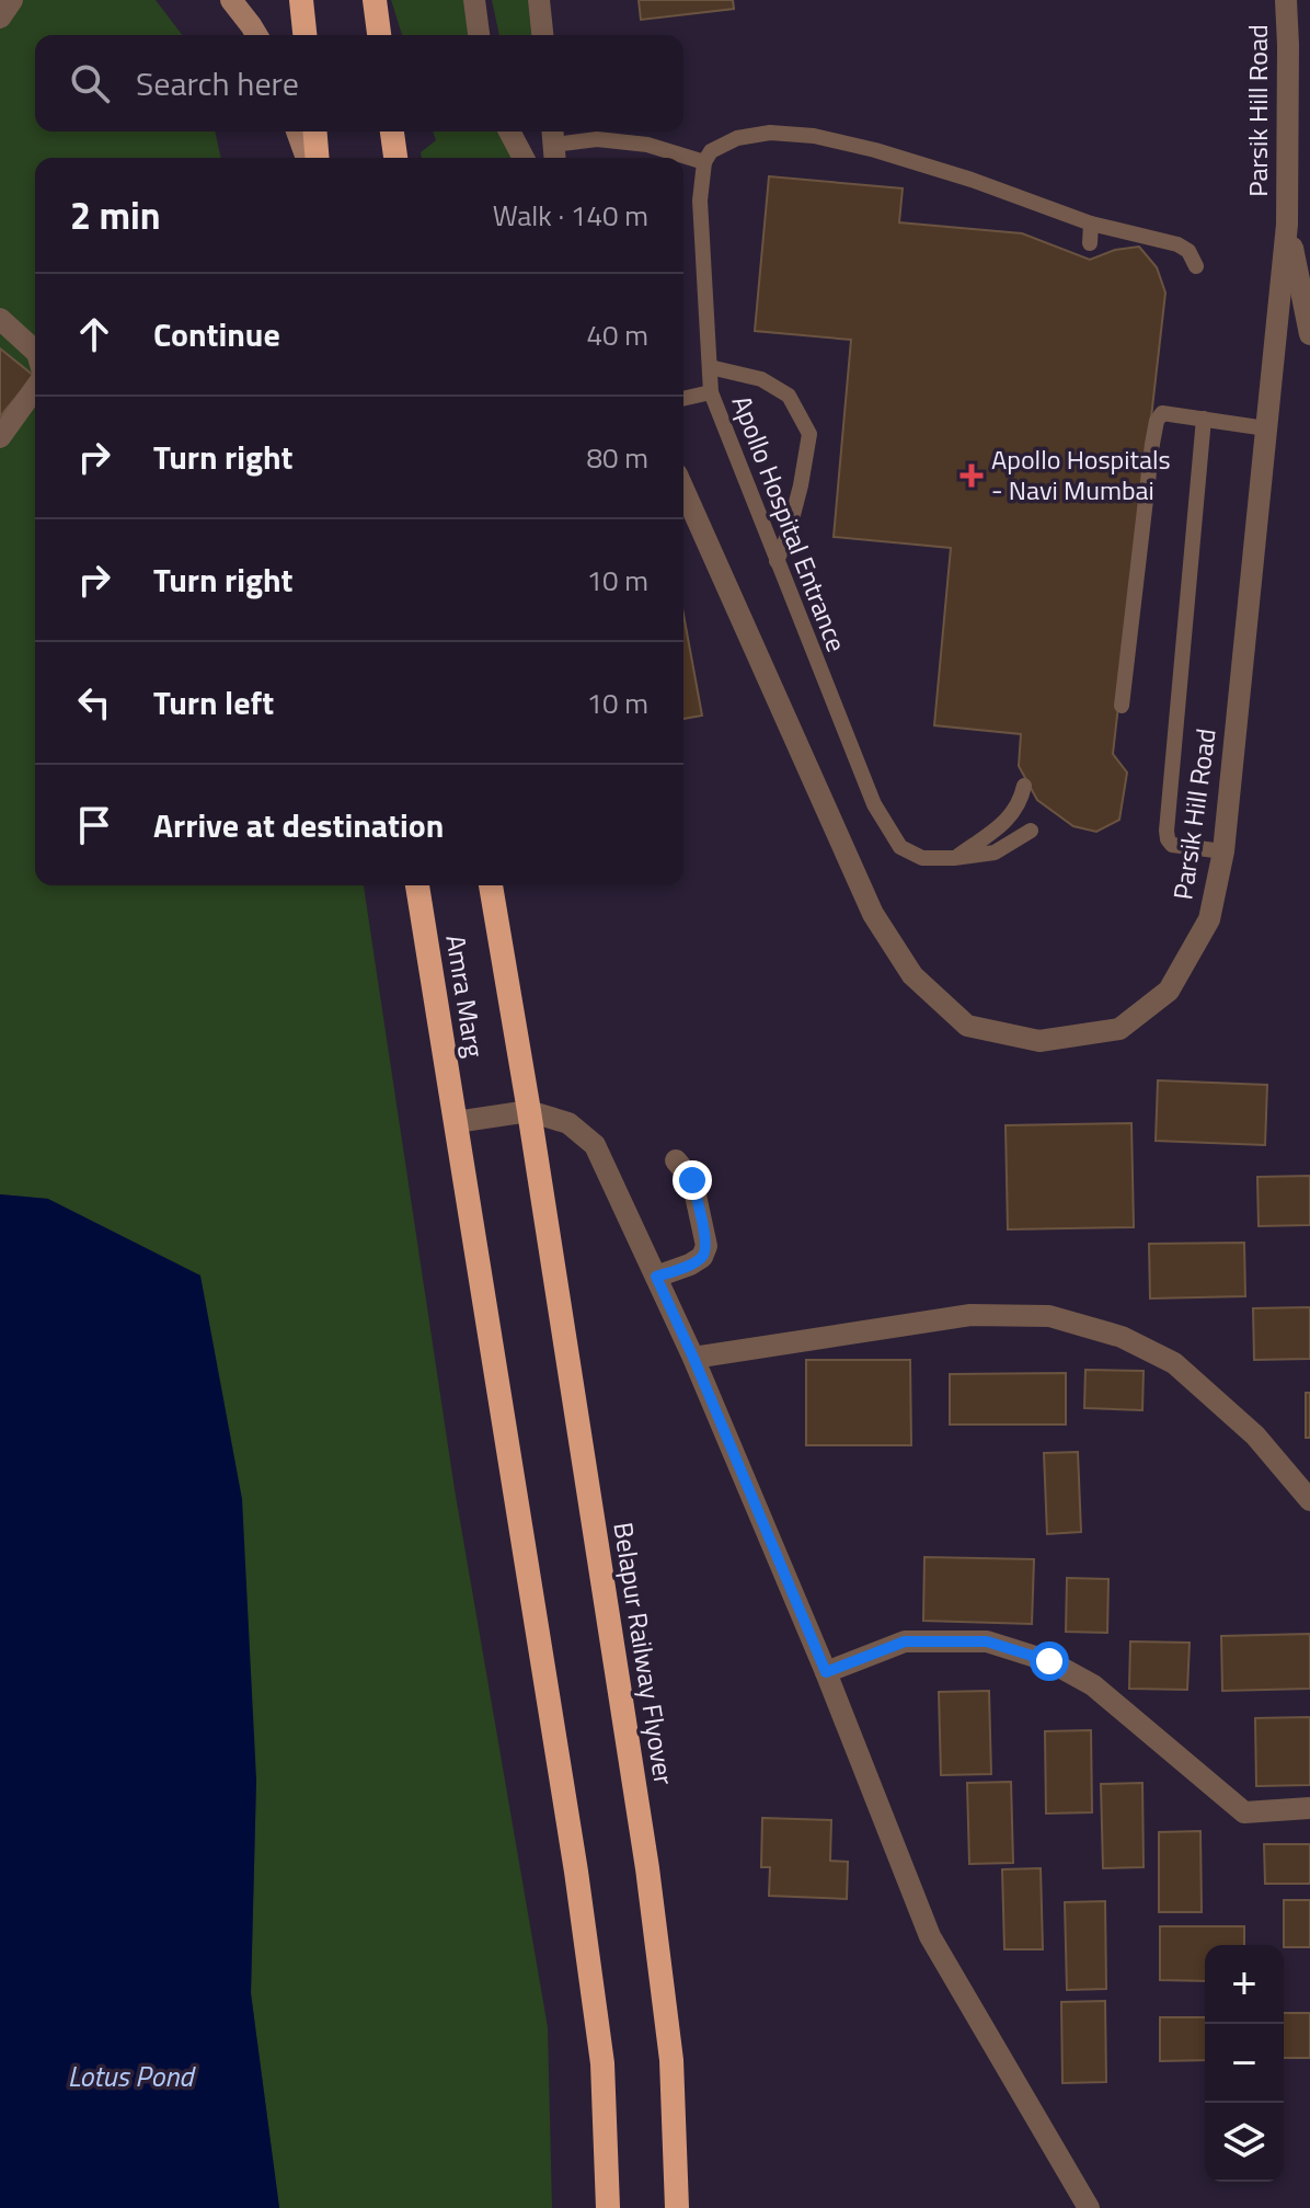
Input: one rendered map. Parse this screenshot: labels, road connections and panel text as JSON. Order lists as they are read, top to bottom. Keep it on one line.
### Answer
{"streets":{"highway":["Amra Marg","Belapur Railway Flyover"],"street":["Parsik Hill Road"],"lane":["Apollo Hospital Entrance"]},"crossings":[["Amra Marg","Belapur Railway Flyover"]],"water":["Lotus Pond"],"places":{"health":["Apollo Hospitals - Navi Mumbai"]},"page":{"search":"Search here","heading":["2 min","Walk · 140 m"],"list":[["Continue","40 m"],["Turn right","80 m"],["Turn right","10 m"],["Turn left","10 m"],"Arrive at destination"],"map_buttons":["+","−"]}}
